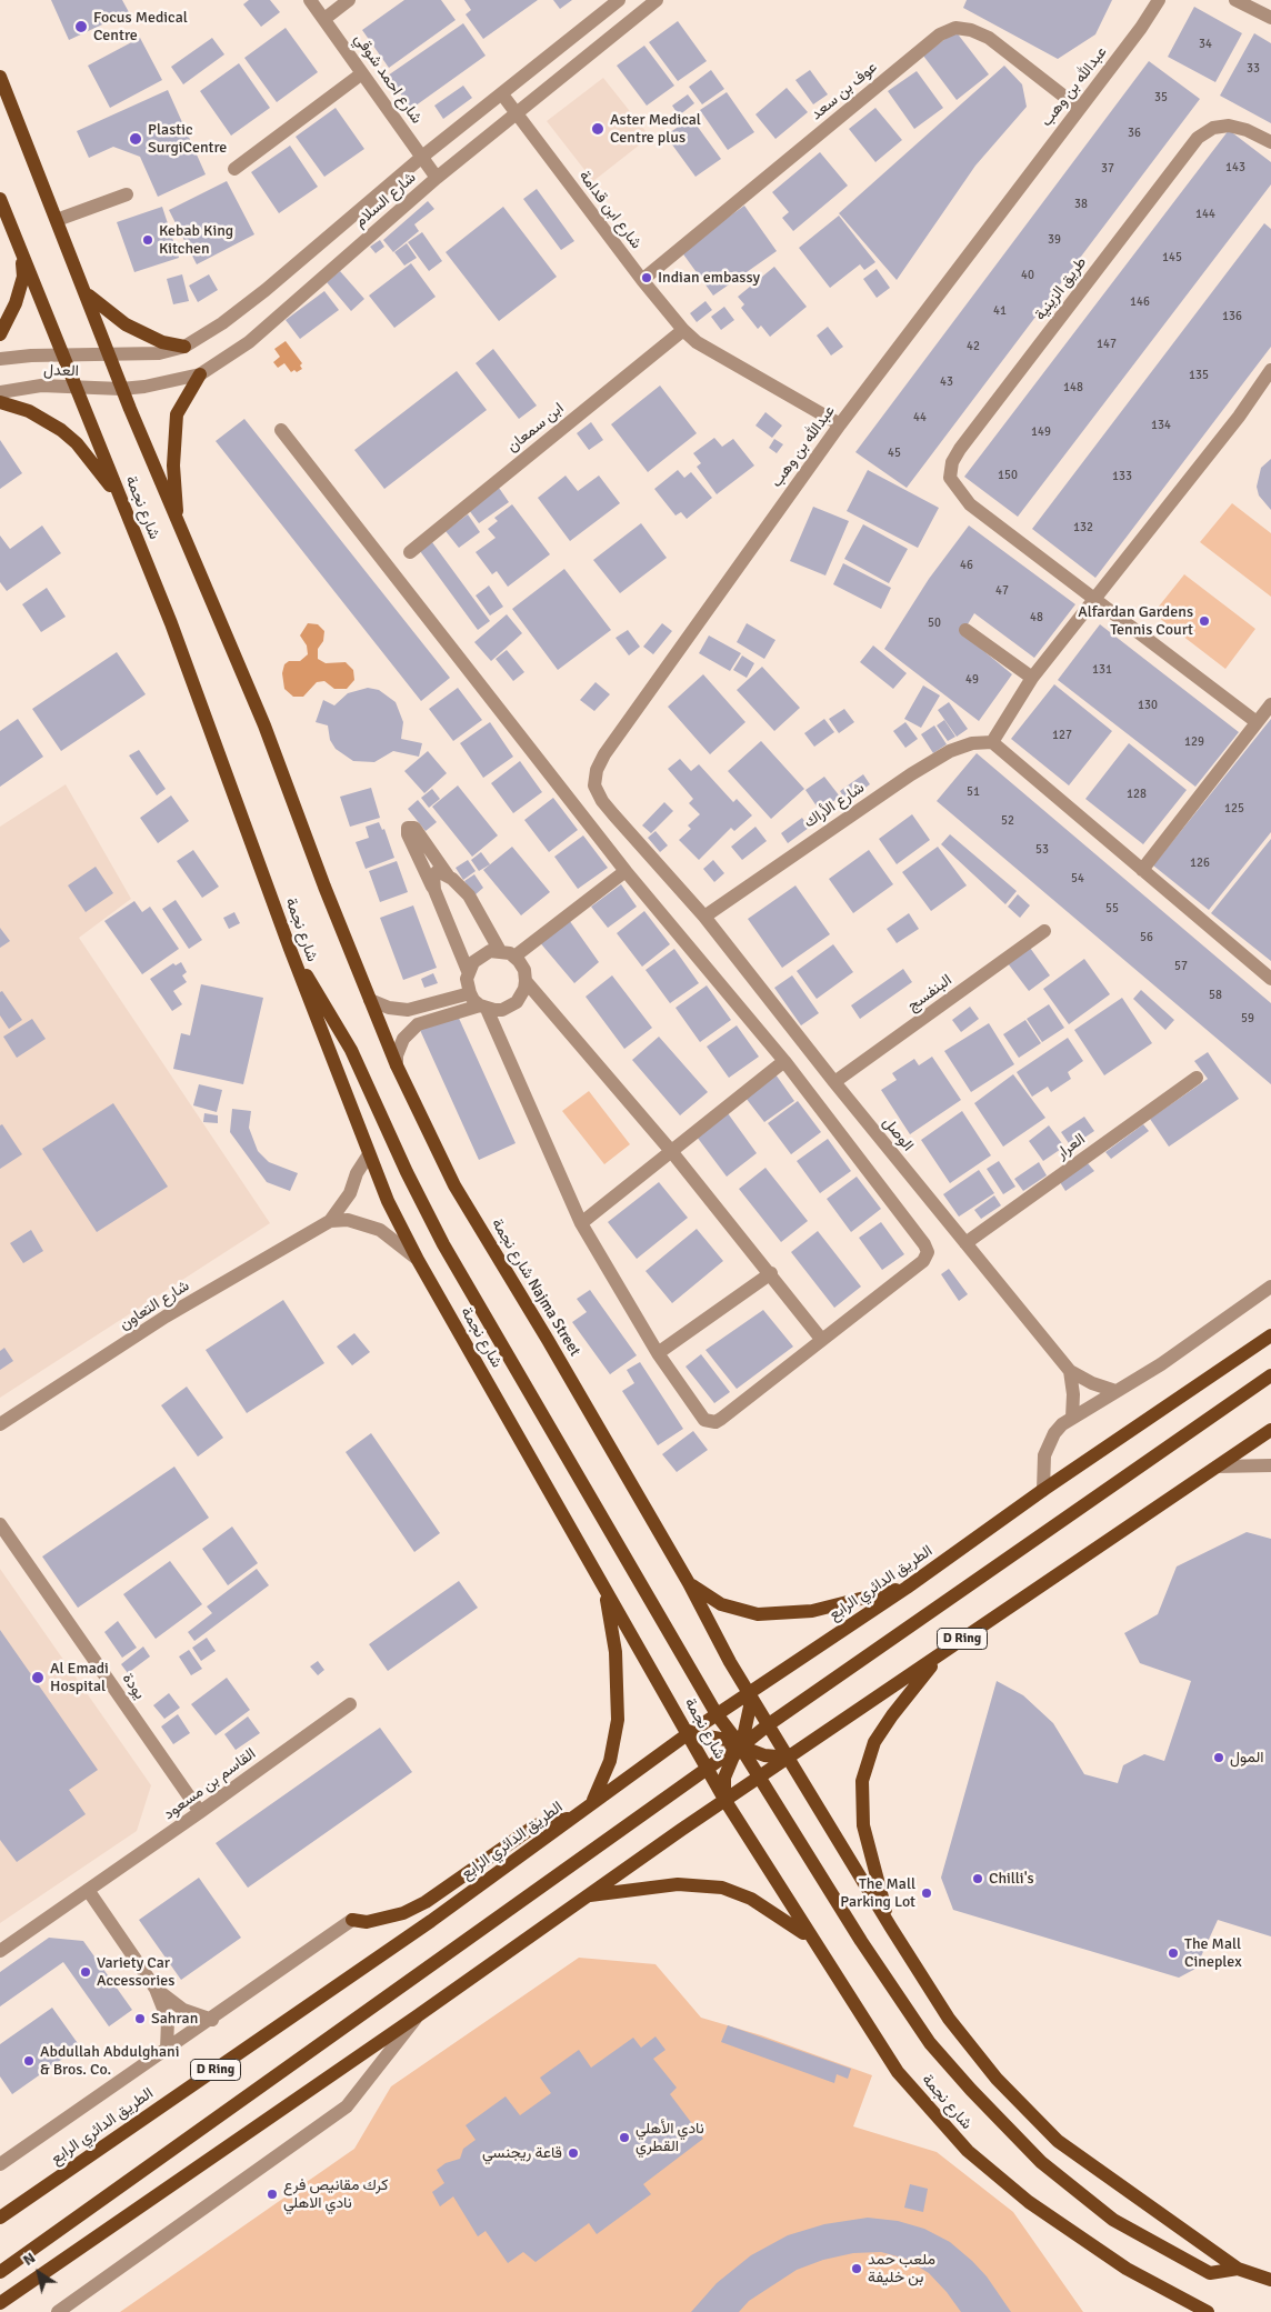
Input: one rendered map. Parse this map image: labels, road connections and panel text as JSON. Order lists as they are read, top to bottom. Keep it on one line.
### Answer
{"streets":{"main road":["شارع نجمة","شارع نجمة Najma Street","الطريق الدائري الرابع","D Ring"],"street":["شارع احمد شوقي","عبدالله بن وهب","عوف بن سعد","شارع السلام","شارع ابن قدامة","طريق الزينية","العدل","ابن سمعان","شارع الأراك","البنفسج","الوصل","العرار","شارع التعاون","يودة","القاسم بن مسعود"]},"crossings":[["شارع احمد شوقي","شارع السلام"],["عبدالله بن وهب","عوف بن سعد"],["عبدالله بن وهب","شارع ابن قدامة"],["عبدالله بن وهب","شارع الأراك"],["عبدالله بن وهب","الوصل"],["عوف بن سعد","شارع ابن قدامة"],["شارع السلام","شارع ابن قدامة"],["شارع السلام","العدل"],["شارع السلام","شارع نجمة"],["شارع ابن قدامة","ابن سمعان"],["العدل","شارع نجمة"],["شارع نجمة","شارع نجمة Najma Street"],["شارع نجمة","شارع التعاون"],["شارع نجمة","الطريق الدائري الرابع"],["شارع نجمة","D Ring"],["شارع الأراك","الوصل"],["البنفسج","الوصل"],["الوصل","العرار"],["يودة","القاسم بن مسعود"]],"places":["Focus Medical Centre","Aster Medical Centre plus","Plastic SurgiCentre","Kebab King Kitchen","Indian embassy","Alfardan Gardens Tennis Court","Al Emadi Hospital","المول","Chilli's","The Mall Parking Lot","The Mall Cineplex","Variety Car Accessories","Sahran","Abdullah Abdulghani & Bros. Co.","نادي الأهلي القطري","قاعة ريجنسي","كرك مقانيص فرع نادي الاهلي","ملعب حمد بن خليفة"],"house_numbers":["34","33","35","36","143","37","38","144","39","145","40","146","41","136","147","42","135","43","148","44","134","149","45","150","133","132","46","47","48","50","131","49","130","127","129","51","128","125","52","53","126","54","55","56","57","58","59"],"north":"top left"}
